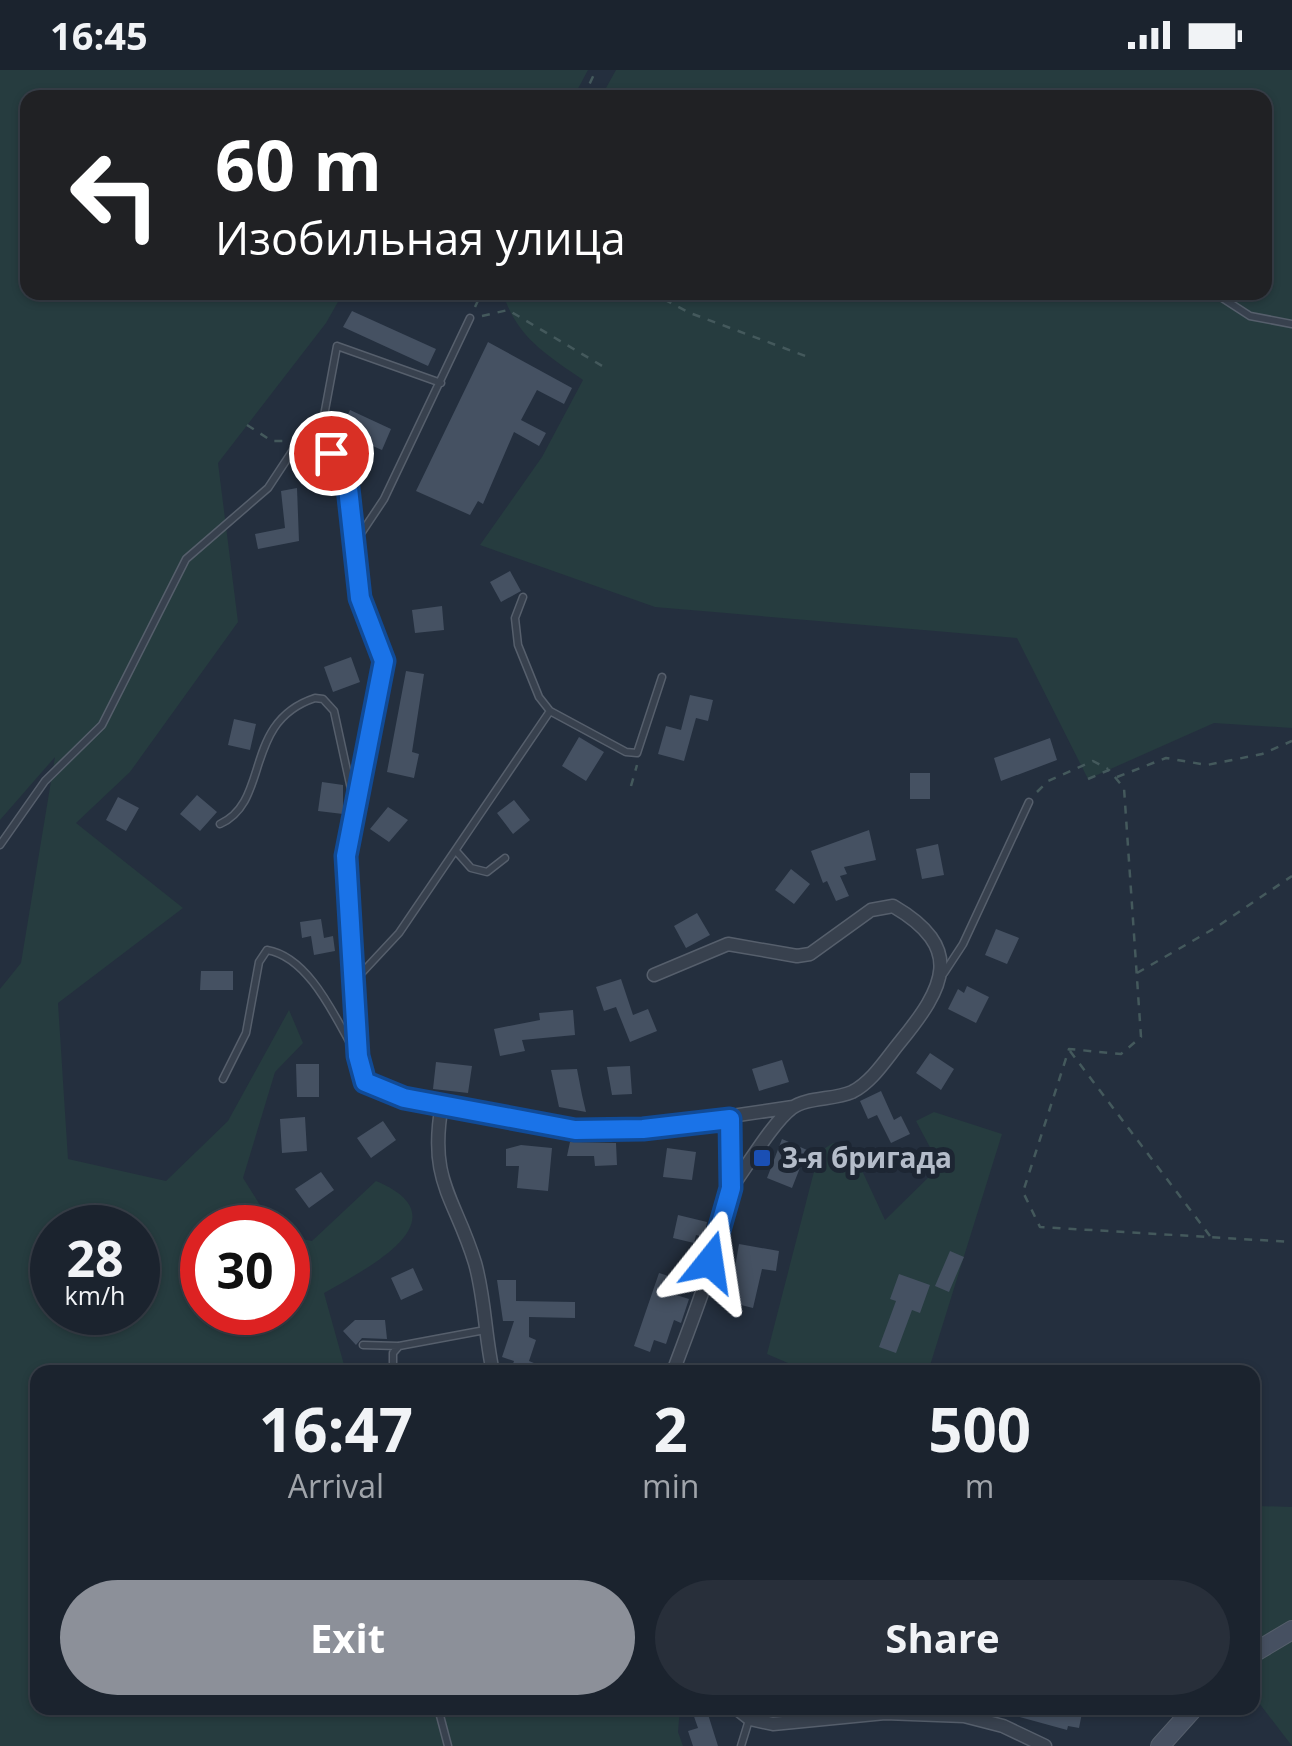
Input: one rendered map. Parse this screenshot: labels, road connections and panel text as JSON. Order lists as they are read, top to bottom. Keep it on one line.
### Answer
{"places":{"transit":["3-я бригада"]},"page":{"status":"16:45","turn":["60 m","Изобильная улица"],"speed":"28 km/h","limit":"30","eta":["16:47","Arrival","2","min","500","m"],"buttons":["Exit","Share"]}}
